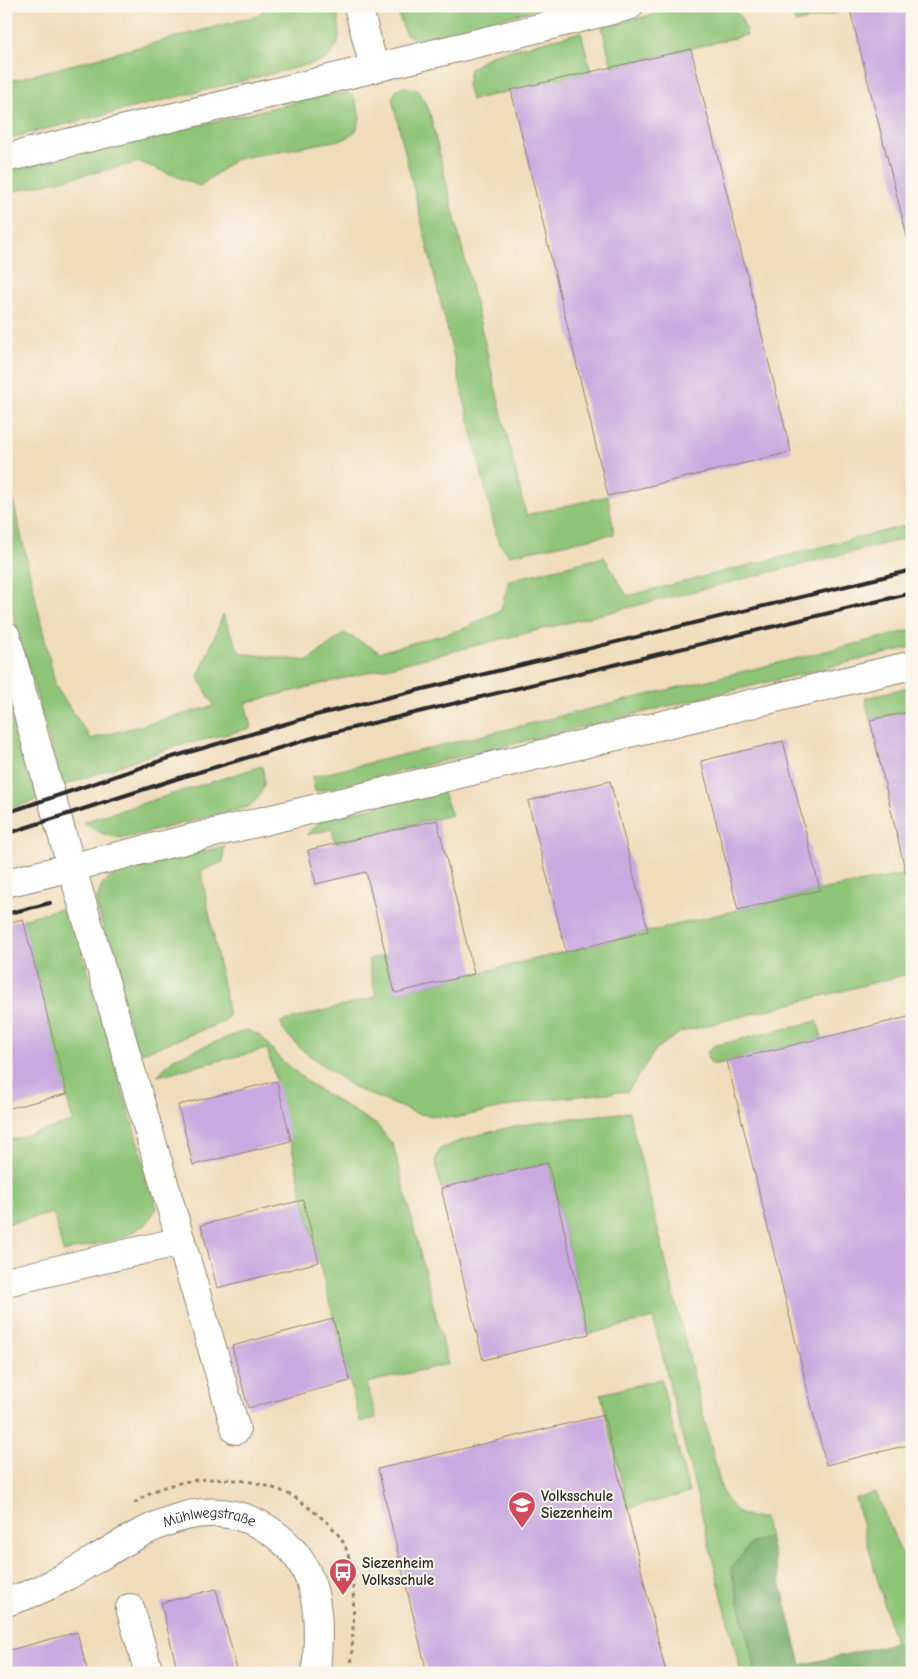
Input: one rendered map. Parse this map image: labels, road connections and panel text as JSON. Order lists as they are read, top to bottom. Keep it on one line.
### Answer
{"streets":{"street":["Mühlwegstraße"]},"places":{"school or university":["Volksschule Siezenheim"],"bus stop":["Siezenheim Volksschule"]}}
